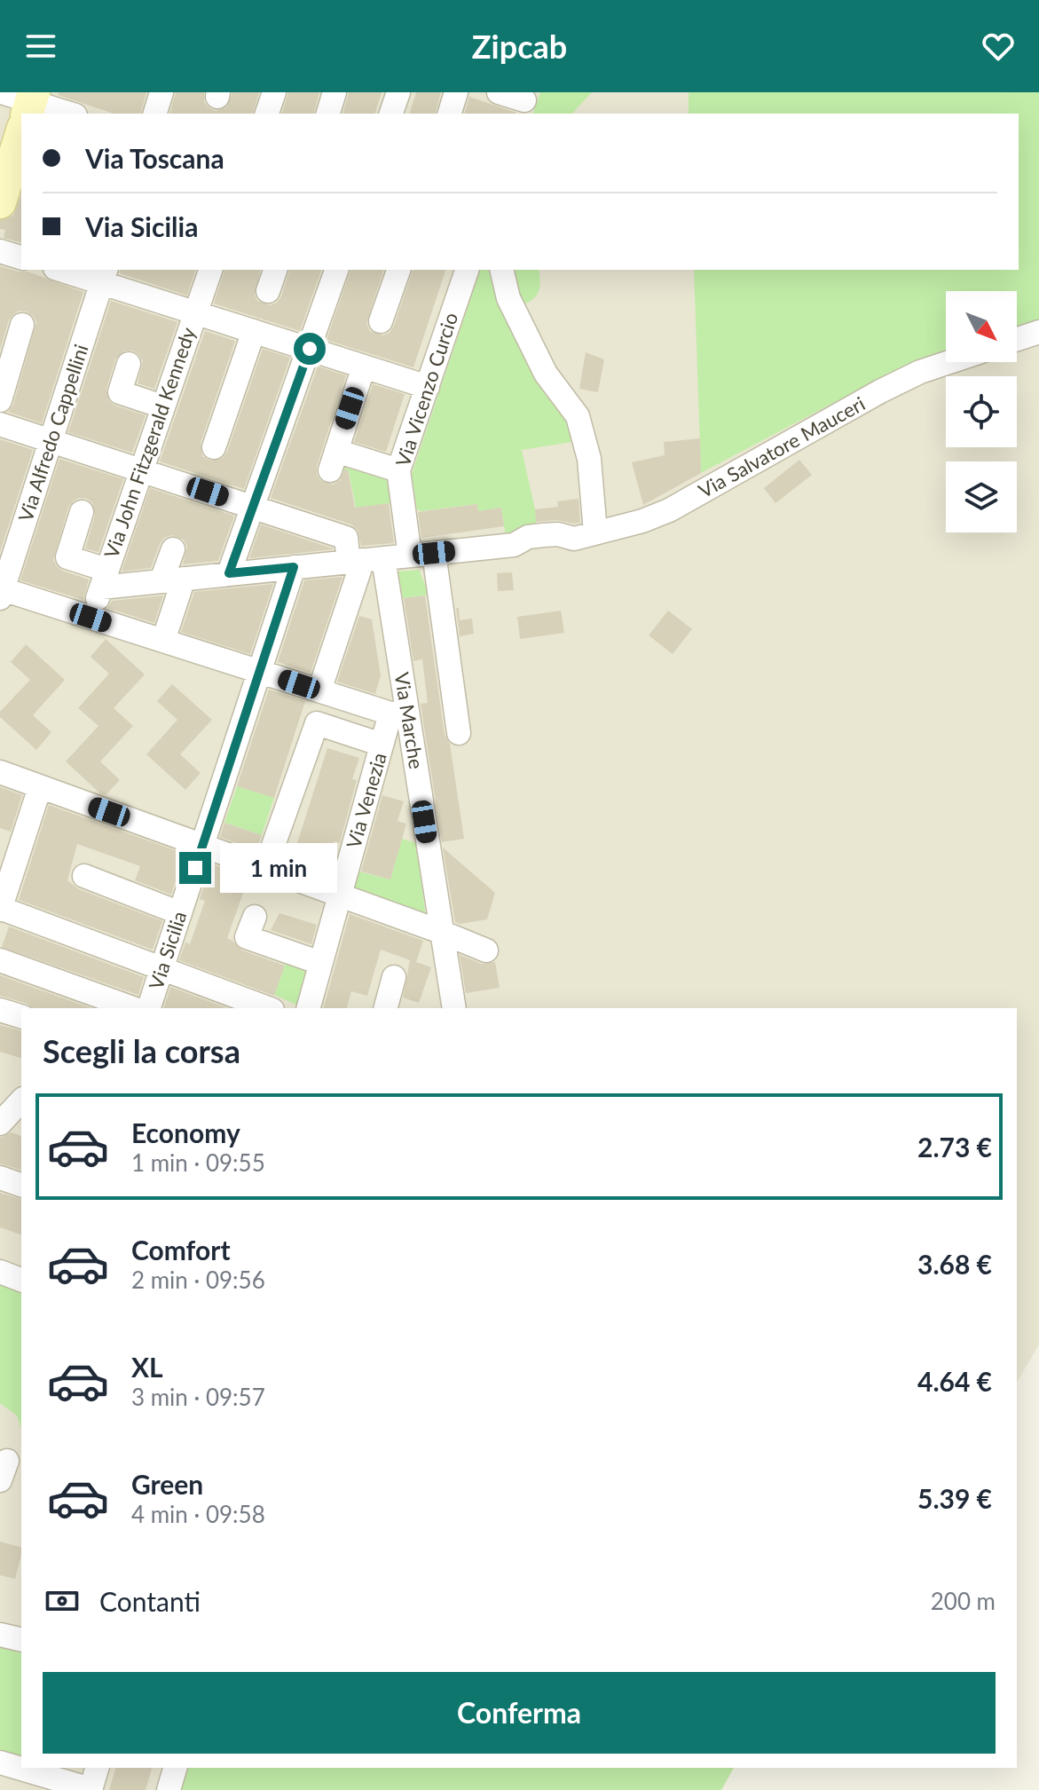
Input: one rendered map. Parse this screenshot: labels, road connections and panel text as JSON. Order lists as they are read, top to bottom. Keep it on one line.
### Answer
{"streets":{"street":["Via Vicenzo Curcio","Via Alfredo Cappellini","Via John Fitzgerald Kennedy","Via Salvatore Mauceri","Via Marche","Via Venezia","Via Sicilia"]},"crossings":[["Via Marche","Via Venezia"]],"north":"bottom right","page":{"header":"Zipcab","banner":["Via Toscana","Via Sicilia"],"bubble":"1 min","heading":"Scegli la corsa","list":[{"name":"Economy","note":"1 min · 09:55","value":"2.73 €"},{"name":"Comfort","note":"2 min · 09:56","value":"3.68 €"},{"name":"XL","note":"3 min · 09:57","value":"4.64 €"},{"name":"Green","note":"4 min · 09:58","value":"5.39 €"}],"pay":["Contanti","200 m"],"buttons":"Conferma"}}
